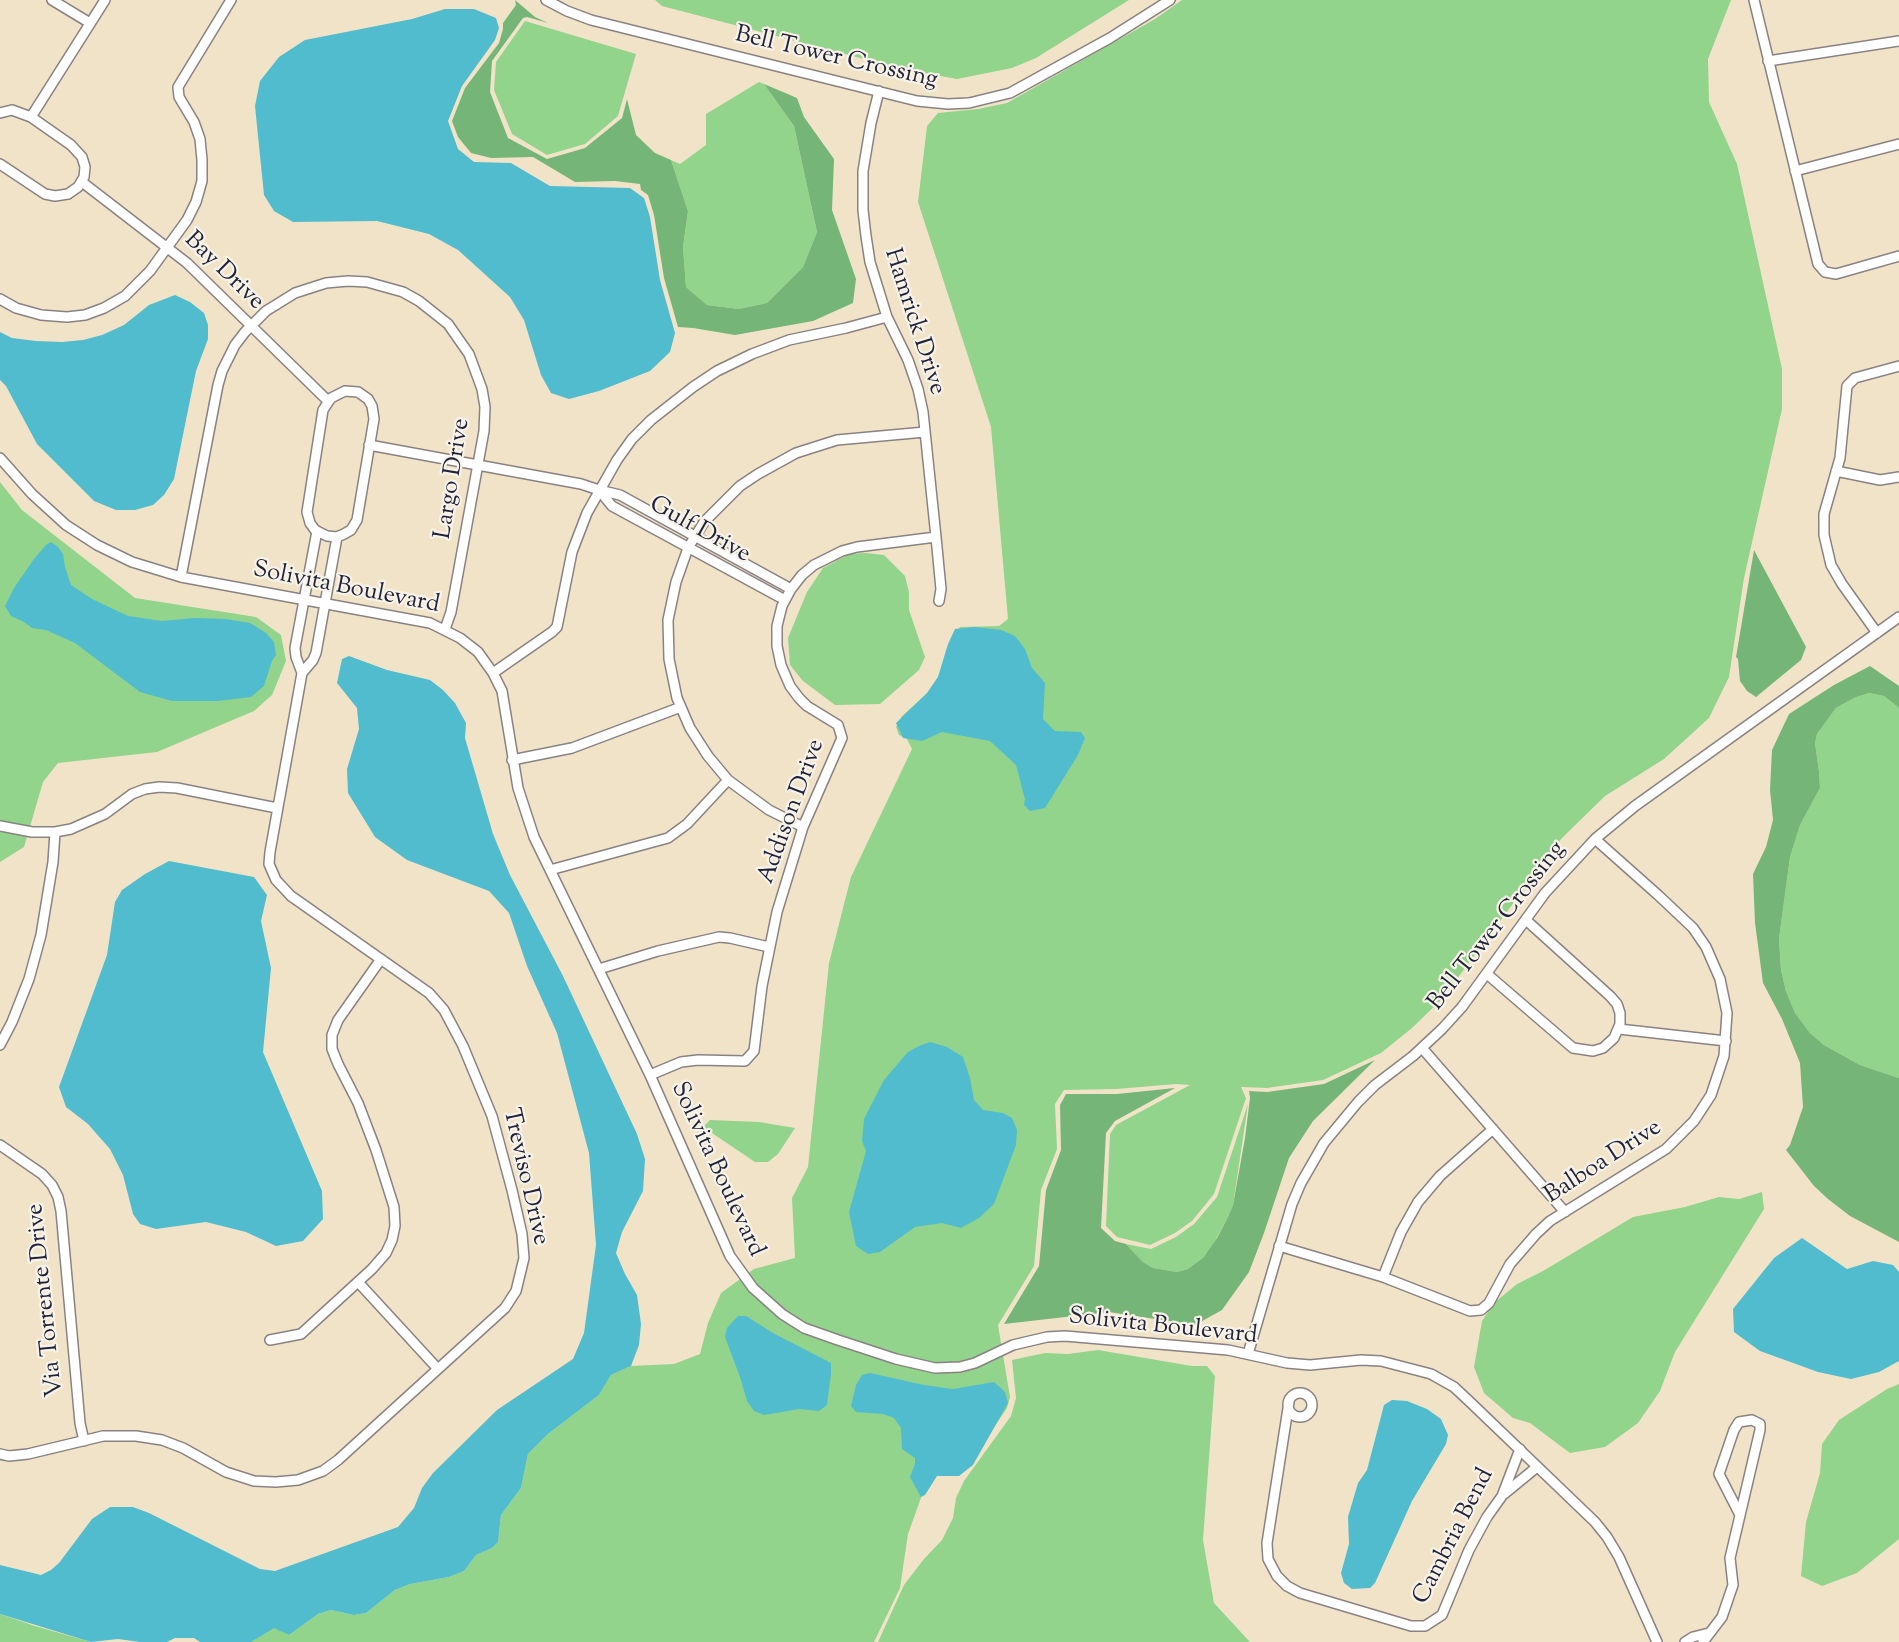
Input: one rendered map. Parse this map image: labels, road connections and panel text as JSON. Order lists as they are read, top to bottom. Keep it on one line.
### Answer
{"streets":{"street":["Bell Tower Crossing","Bay Drive","Hamrick Drive","Largo Drive","Gulf Drive","Solivita Boulevard","Addison Drive","Balboa Drive","Treviso Drive","Via Torrente Drive","Cambria Bend"]},"crossings":[["Bell Tower Crossing","Hamrick Drive"],["Bell Tower Crossing","Solivita Boulevard"],["Bell Tower Crossing","Balboa Drive"],["Bay Drive","Largo Drive"],["Hamrick Drive","Addison Drive"],["Largo Drive","Gulf Drive"],["Largo Drive","Solivita Boulevard"],["Gulf Drive","Addison Drive"],["Solivita Boulevard","Addison Drive"],["Solivita Boulevard","Treviso Drive"],["Solivita Boulevard","Cambria Bend"],["Treviso Drive","Via Torrente Drive"]]}
